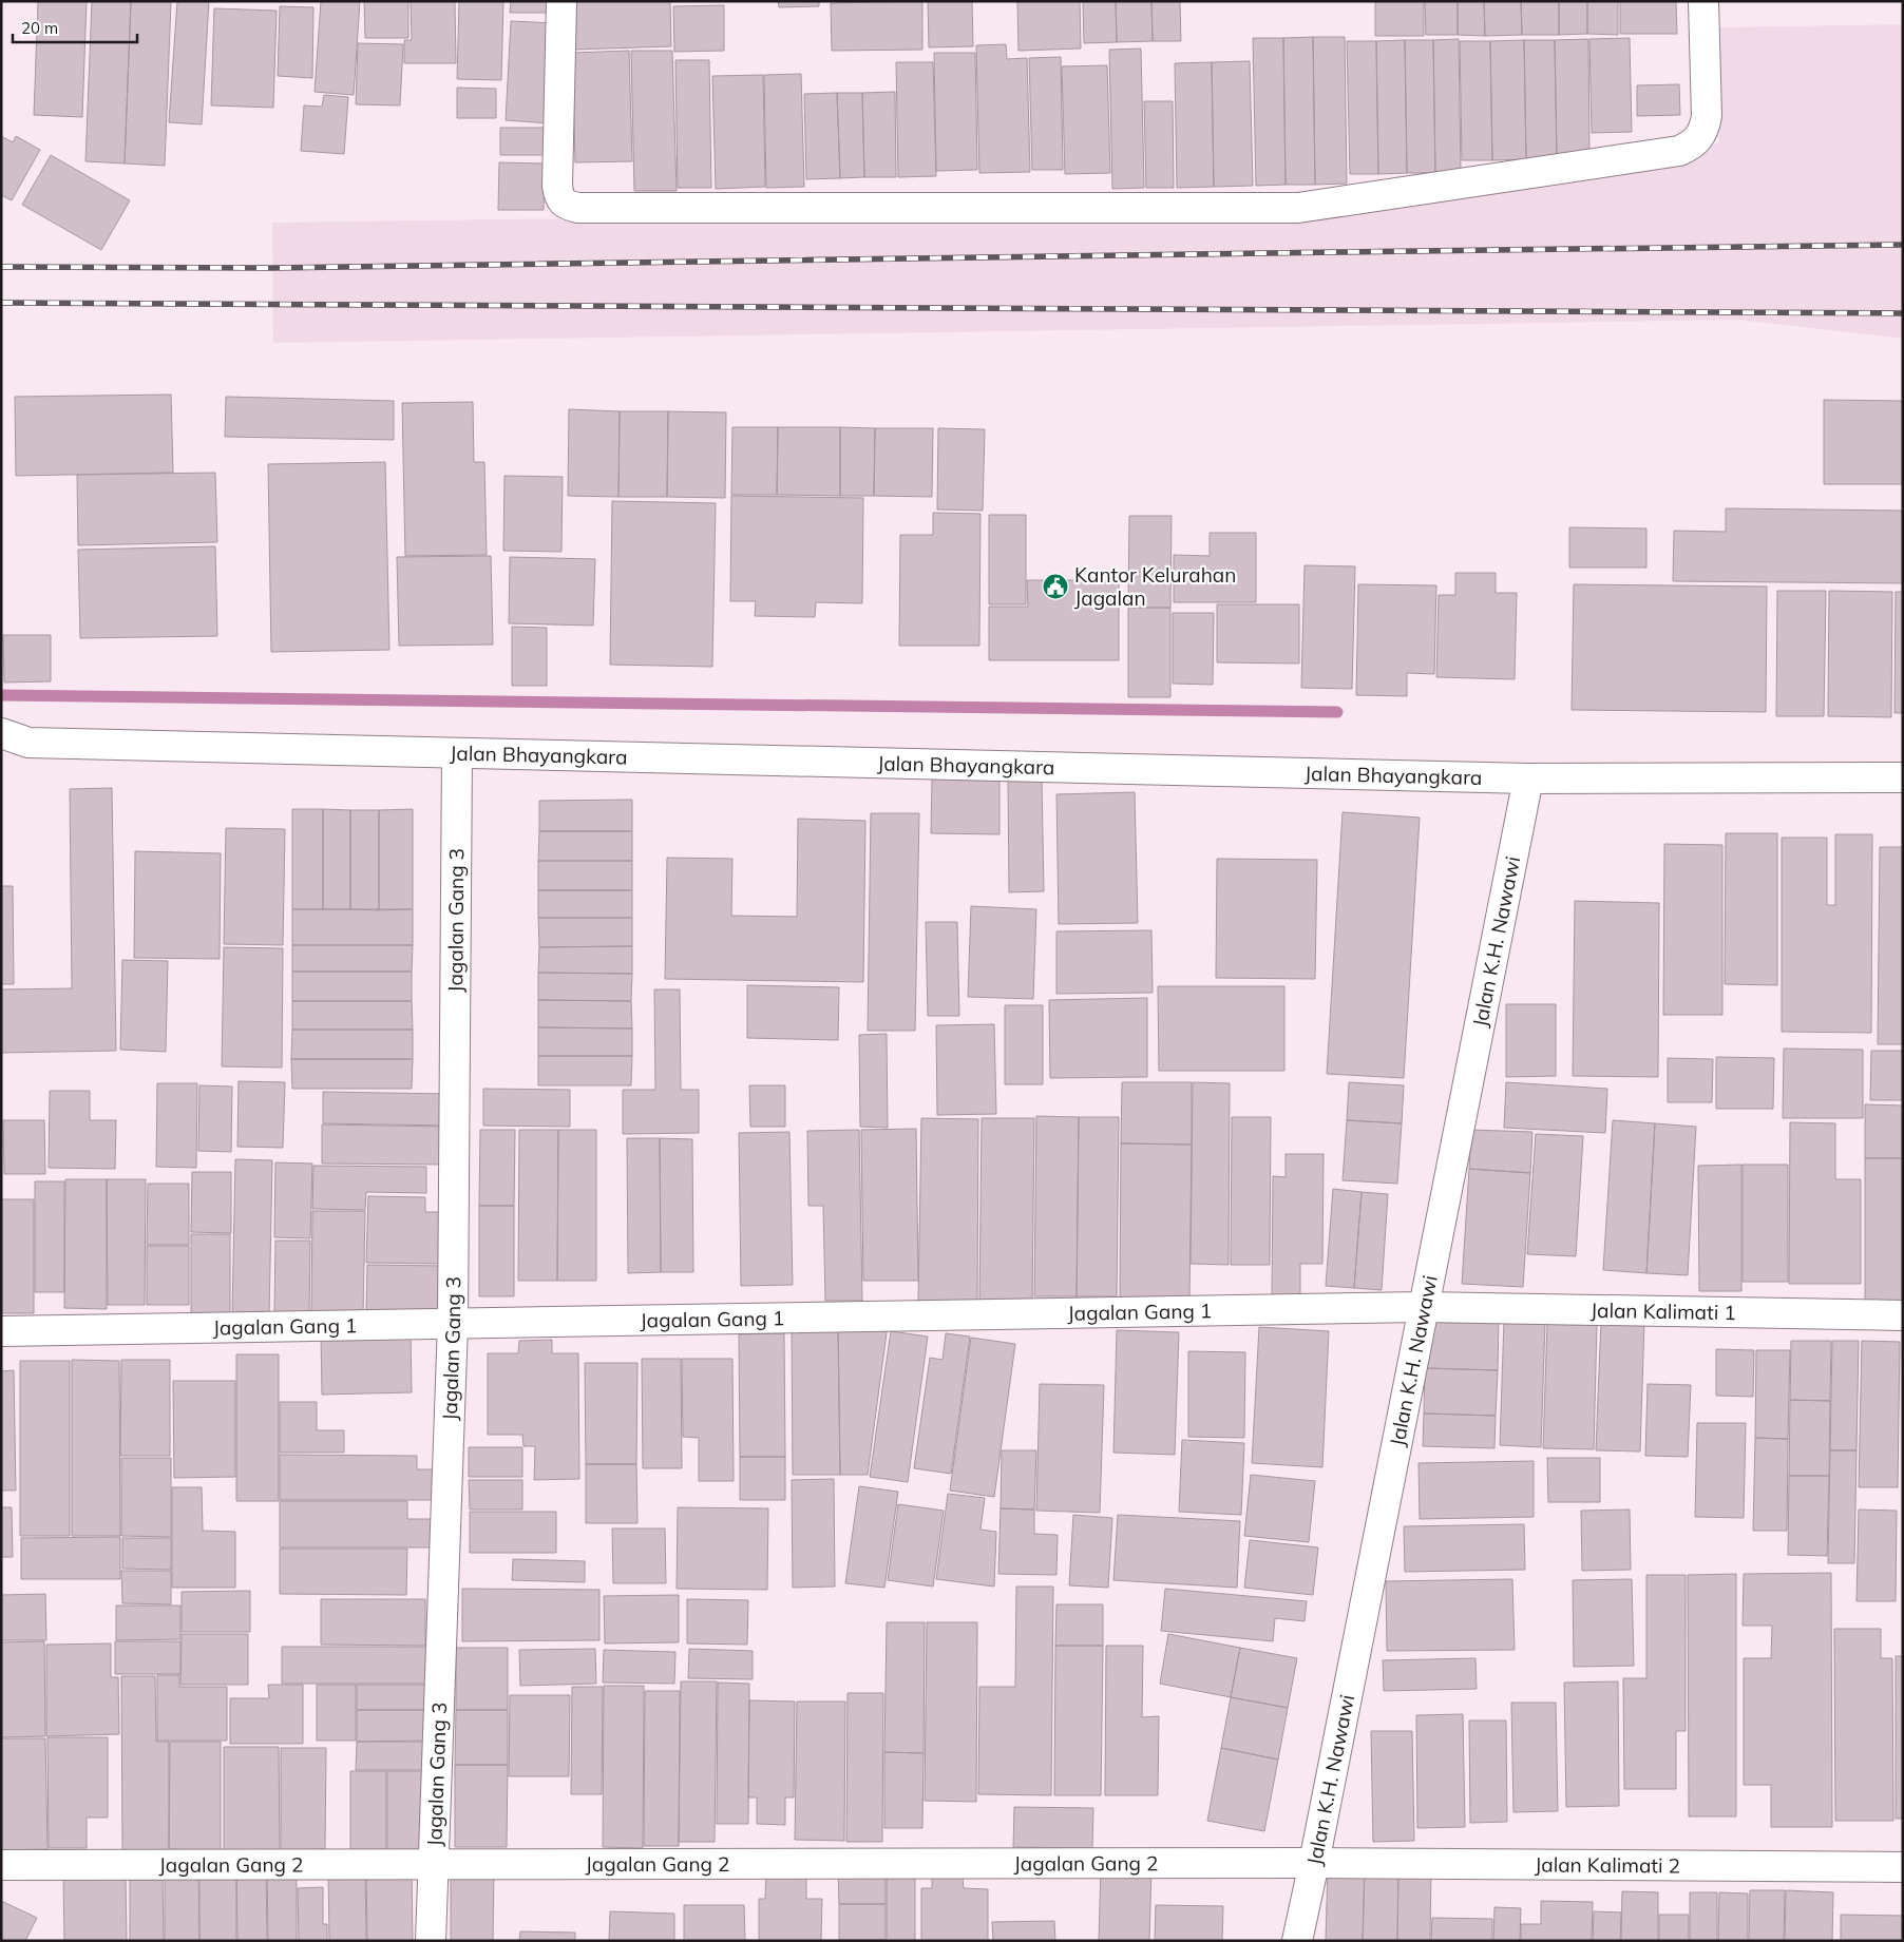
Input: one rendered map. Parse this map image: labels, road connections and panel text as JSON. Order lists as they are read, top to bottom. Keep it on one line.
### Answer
{"streets":{"street":["Jalan Bhayangkara","Jagalan Gang 3","Jalan K.H. Nawawi","Jagalan Gang 1","Jalan Kalimati 1","Jagalan Gang 2","Jalan Kalimati 2"]},"crossings":[["Jalan Bhayangkara","Jagalan Gang 3"],["Jalan Bhayangkara","Jalan K.H. Nawawi"],["Jagalan Gang 3","Jagalan Gang 1"],["Jagalan Gang 3","Jagalan Gang 2"],["Jalan K.H. Nawawi","Jagalan Gang 1"],["Jalan K.H. Nawawi","Jalan Kalimati 1"],["Jalan K.H. Nawawi","Jagalan Gang 2"],["Jalan K.H. Nawawi","Jalan Kalimati 2"],["Jagalan Gang 1","Jalan Kalimati 1"],["Jagalan Gang 2","Jalan Kalimati 2"]],"places":{"public building":["Kantor Kelurahan Jagalan"]},"scale_bar":"20 m"}
